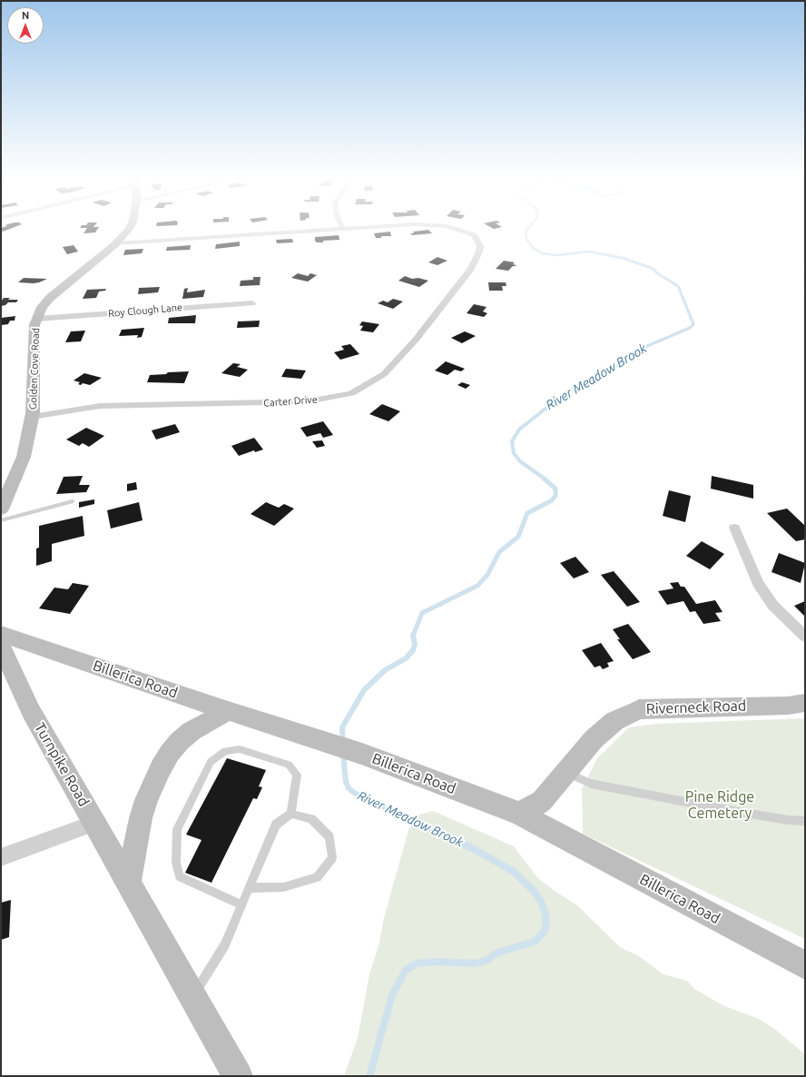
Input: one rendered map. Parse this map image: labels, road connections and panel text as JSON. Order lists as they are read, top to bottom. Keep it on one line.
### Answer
{"streets":{"main road":["Golden Cove Road","Billerica Road","Riverneck Road","Turnpike Road"],"street":["Roy Clough Lane","Carter Drive"]},"crossings":[["Roy Clough Lane","Golden Cove Road"],["Golden Cove Road","Carter Drive"],["Billerica Road","Riverneck Road"]],"water":["River Meadow Brook"],"parks":["Pine Ridge Cemetery"],"north":"top"}
